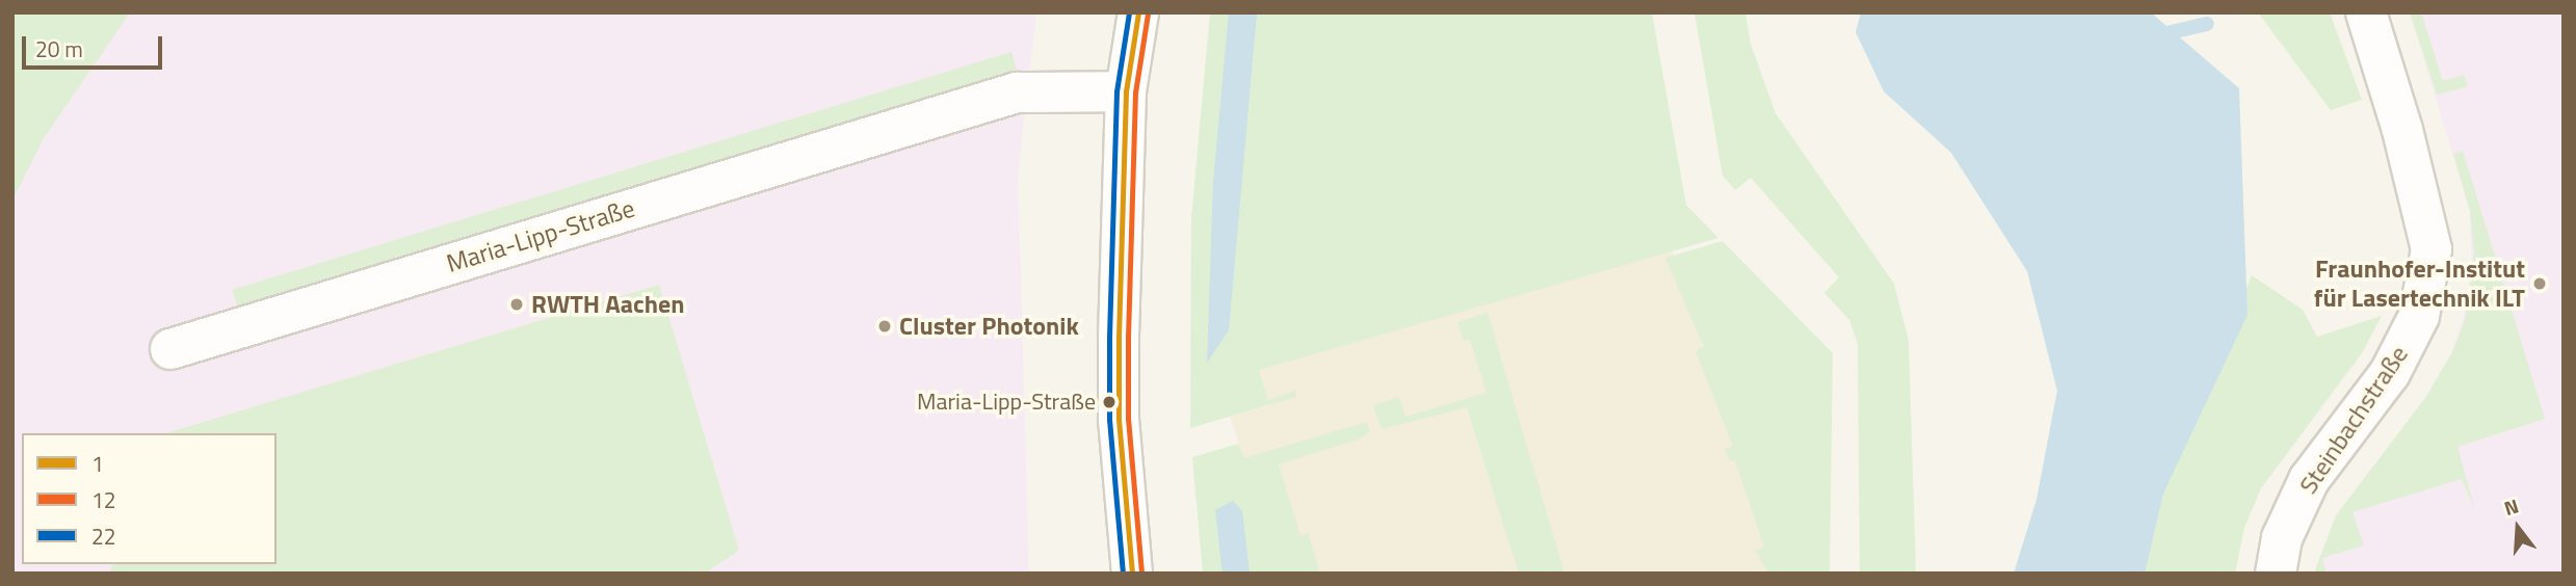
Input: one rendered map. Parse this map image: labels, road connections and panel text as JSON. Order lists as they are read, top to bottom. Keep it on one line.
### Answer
{"streets":{"street":["Maria-Lipp-Straße","Steinbachstraße"]},"places":["Fraunhofer-Institut für Lasertechnik ILT","RWTH Aachen","Cluster Photonik","Maria-Lipp-Straße"],"lines":["transit line 1","transit line 22","transit line 12"],"legend":["1","12","22"],"scale_bar":"20 m","north":"top"}
